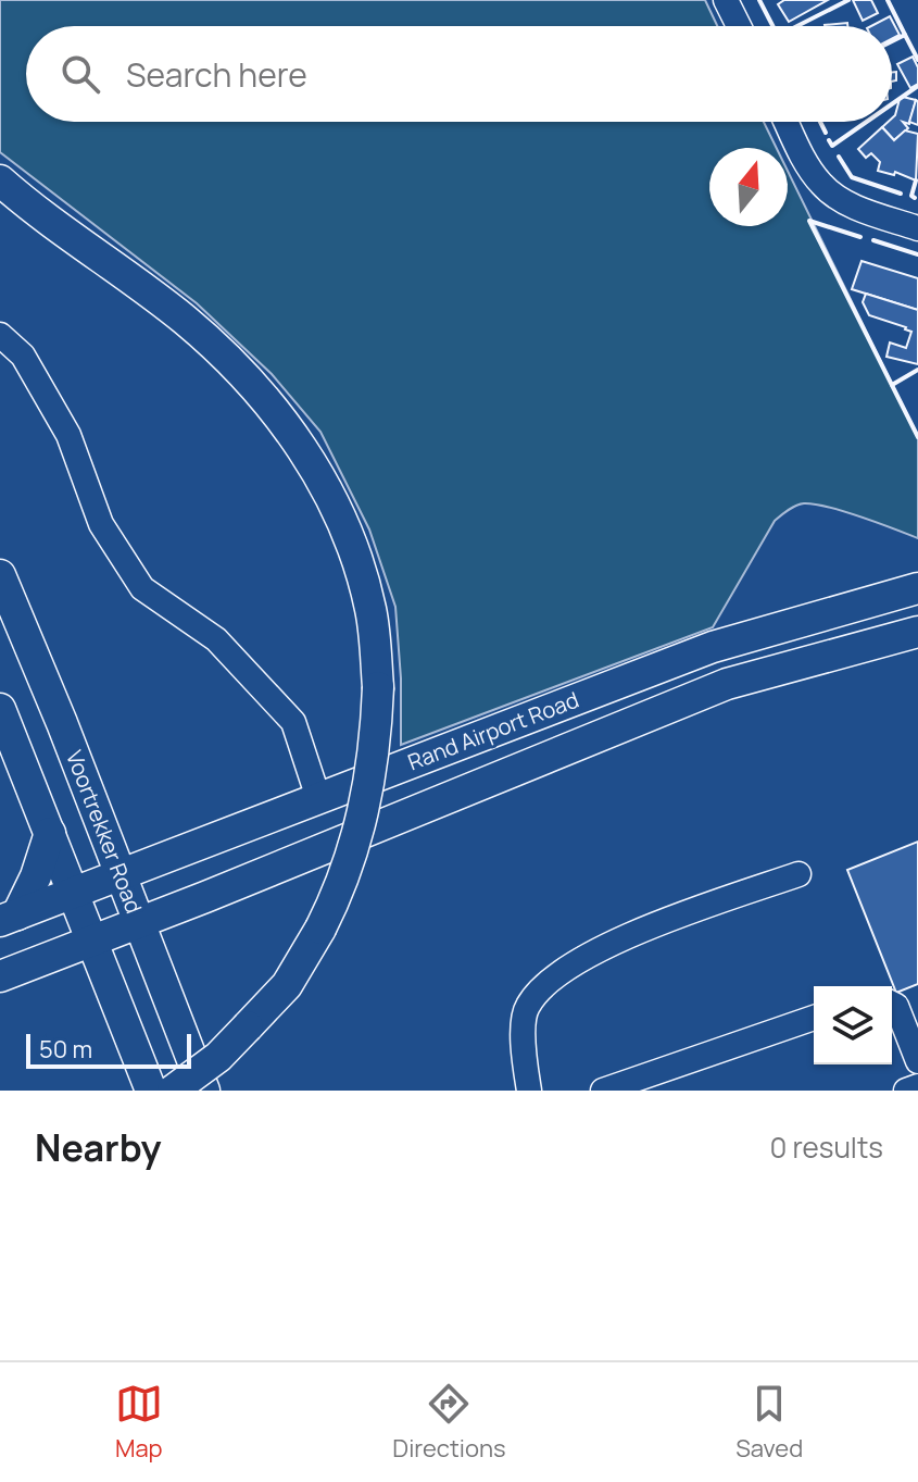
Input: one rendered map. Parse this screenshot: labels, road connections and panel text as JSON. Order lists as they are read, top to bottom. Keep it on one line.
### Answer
{"streets":{"main road":["Rand Airport Road","Voortrekker Road"]},"crossings":[["Rand Airport Road","Voortrekker Road"]],"scale_bar":"50 m","north":"top","page":{"search":"Search here","scale":"50 m","heading":["Nearby","0 results"],"nav":["Map","Directions","Saved"]}}
